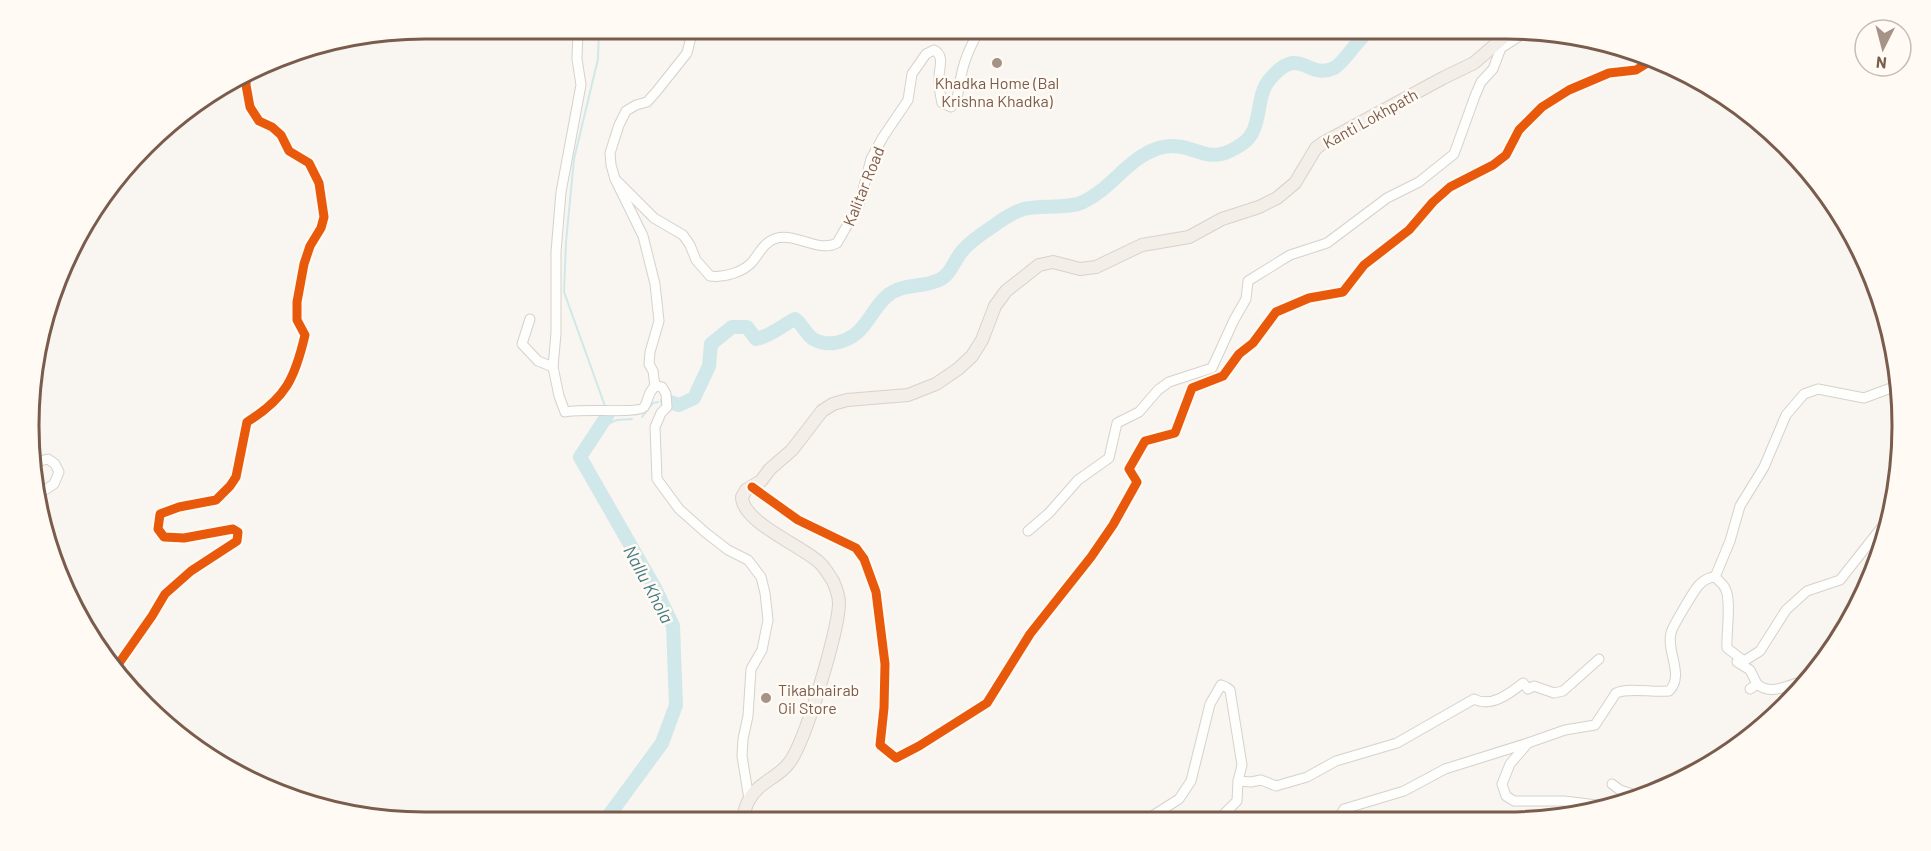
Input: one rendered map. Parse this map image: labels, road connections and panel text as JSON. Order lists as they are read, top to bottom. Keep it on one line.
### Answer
{"streets":{"main road":["Kanti Lokhpath"],"street":["Kalitar Road"]},"water":["Nallu Khola"],"places":["Khadka Home (Bal Krishna Khadka)","Tikabhairab Oil Store"],"north":"bottom"}
